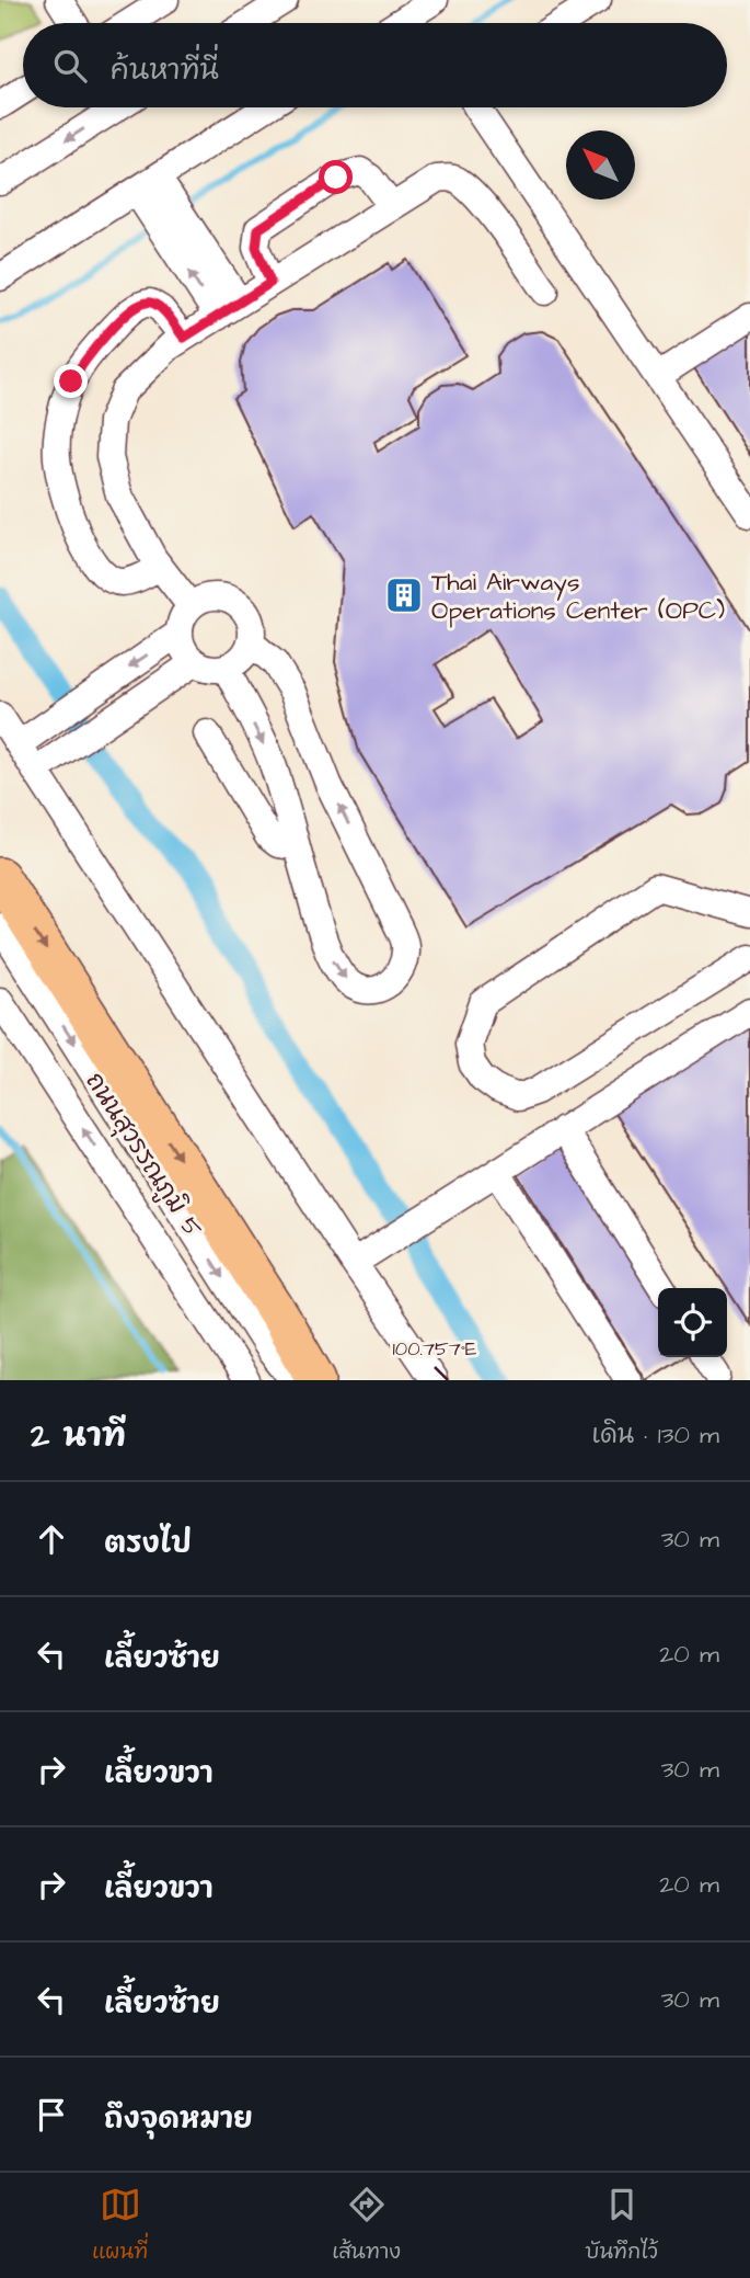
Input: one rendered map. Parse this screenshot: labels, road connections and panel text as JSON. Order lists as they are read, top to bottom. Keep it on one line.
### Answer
{"streets":{"street":["ถนนสุวรรณภูมิ 5"]},"places":{"building":["Thai Airways Operations Center (OPC)"]},"north":"top left","page":{"search":"ค้นหาที่นี่","heading":["2 นาที","เดิน · 130 m"],"list":[["ตรงไป","30 m"],["เลี้ยวซ้าย","20 m"],["เลี้ยวขวา","30 m"],["เลี้ยวขวา","20 m"],["เลี้ยวซ้าย","30 m"],"ถึงจุดหมาย"],"nav":["แผนที่","เส้นทาง","บันทึกไว้"]},"coordinates":["100.757°E"]}
